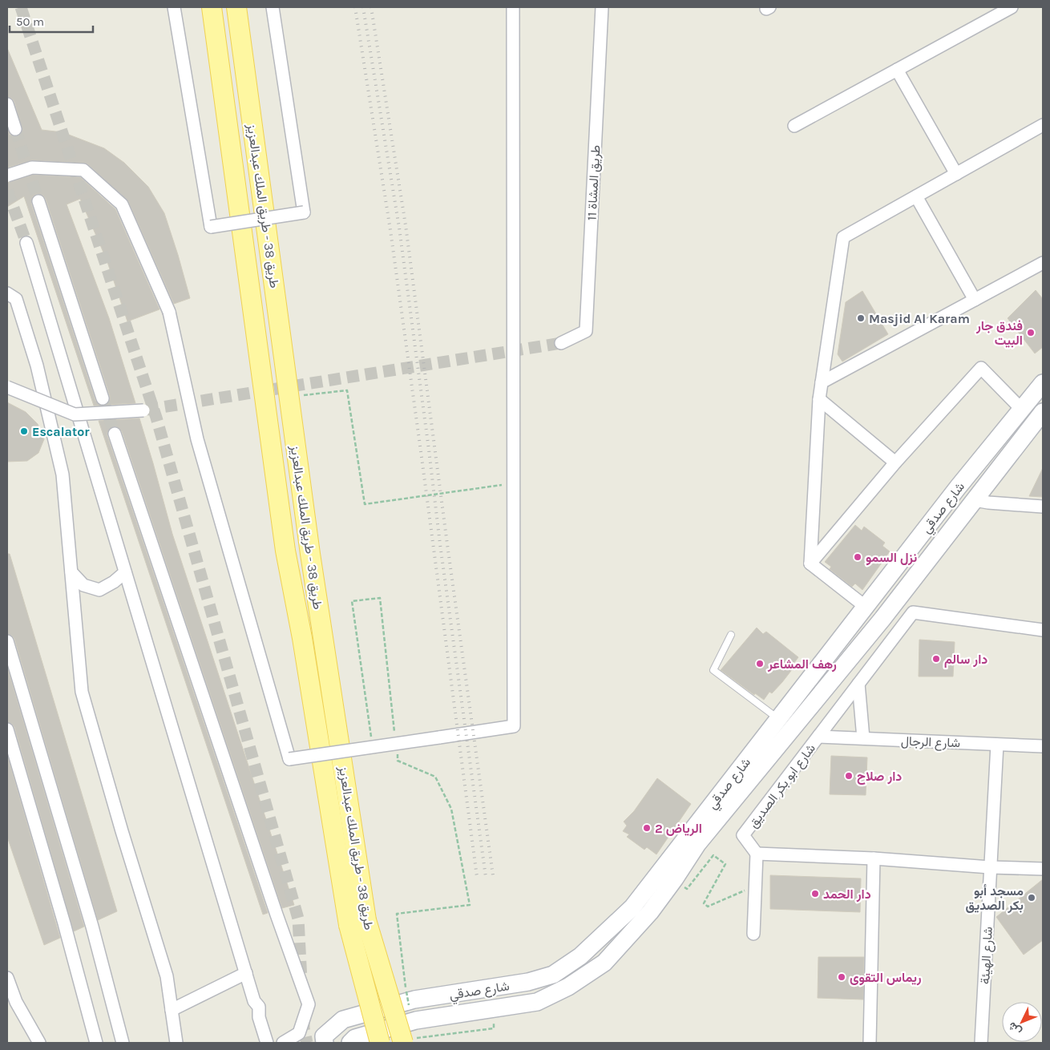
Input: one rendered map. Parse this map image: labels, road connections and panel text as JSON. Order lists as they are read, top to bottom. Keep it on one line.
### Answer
{"streets":{"main road":["طريق 38 - طريق الملك عبدالعزيز"],"street":["طريق المشاة 11","شارع صدقي","شارع الرجال","شارع ابو بكر الصديق","شارع الهيئة"]},"crossings":[["شارع الرجال","شارع ابو بكر الصديق"],["شارع الرجال","شارع الهيئة"]],"places":["Masjid Al Karam","فندق جار البيت","Escalator","نزل السمو","دار سالم","رهف المشاعر","دار صلاح","الرياض 2","دار الحمد","مسجد أبو بكر الصديق","ريماس التقوى"],"scale_bar":"50 m","north":"bottom left"}
